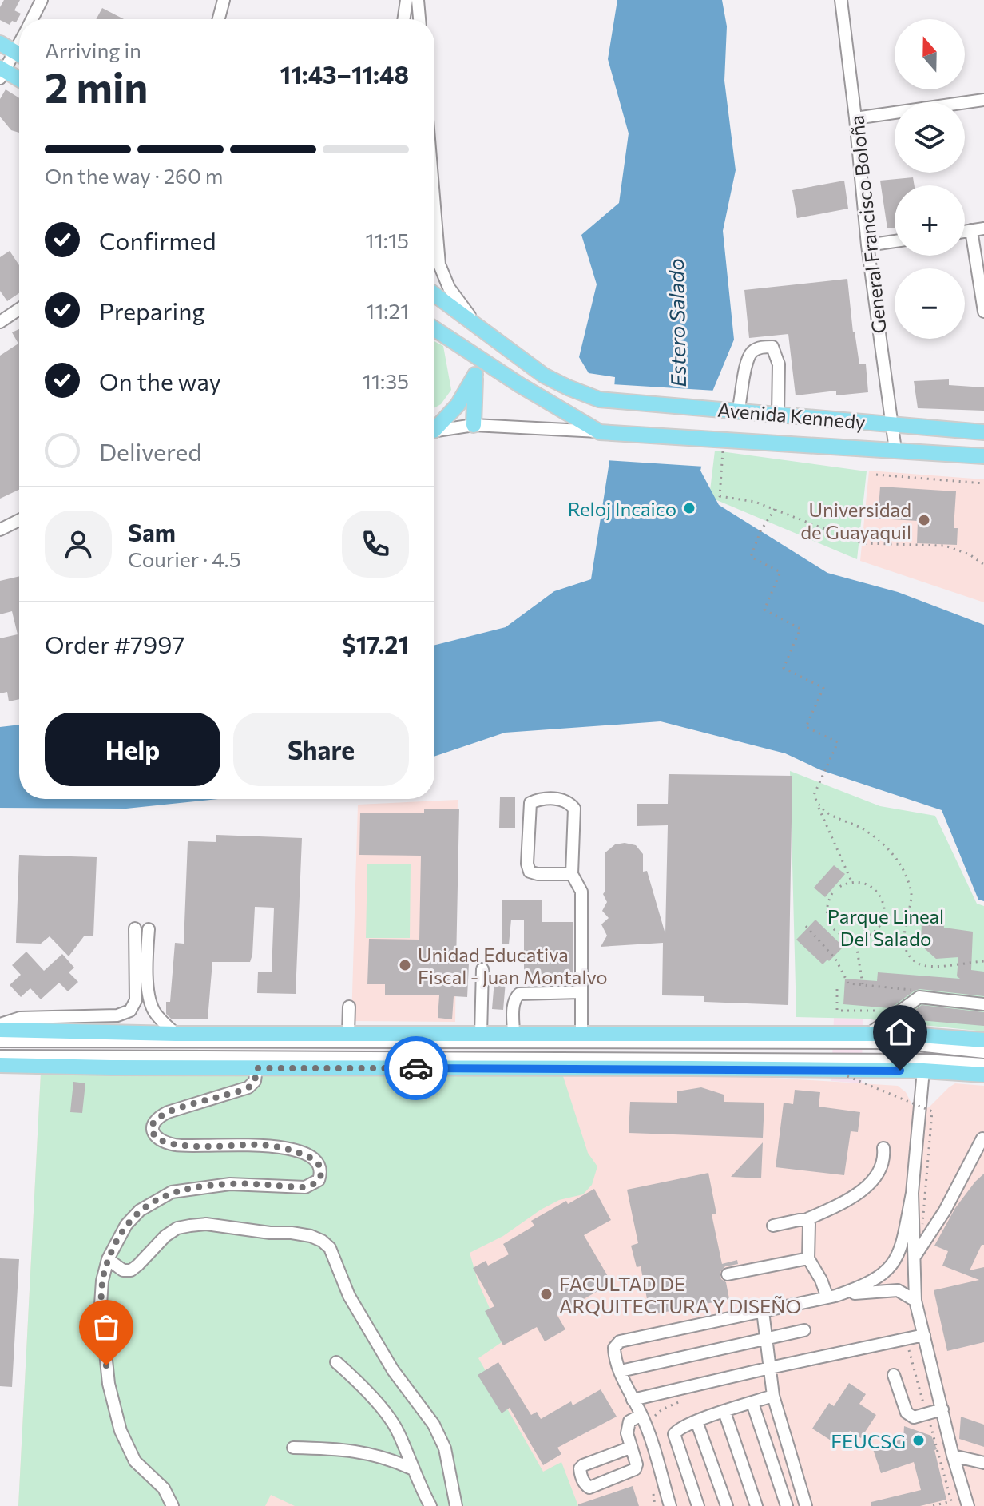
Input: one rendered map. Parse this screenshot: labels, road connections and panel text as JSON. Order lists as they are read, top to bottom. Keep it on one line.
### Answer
{"streets":{"main road":["Avenida Kennedy"],"street":["General Francisco Boloña"]},"crossings":[["General Francisco Boloña","Avenida Kennedy"]],"water":["Estero Salado"],"parks":["Parque Lineal Del Salado"],"places":["Reloj Incaico","Universidad de Guayaquil","Unidad Educativa Fiscal - Juan Montalvo","FACULTAD DE ARQUITECTURA Y DISEÑO","FEUCSG"],"north":"top","page":{"map_buttons":["+","−"],"heading":["2 min","Arriving in","11:43–11:48"],"panel":["Sam","Courier · 4.5","Order #7997","$17.21"],"bar":"On the way · 260 m","list":[["Confirmed","11:15"],["Preparing","11:21"],["On the way","11:35"],"Delivered"],"buttons":["Help","Share"]}}
